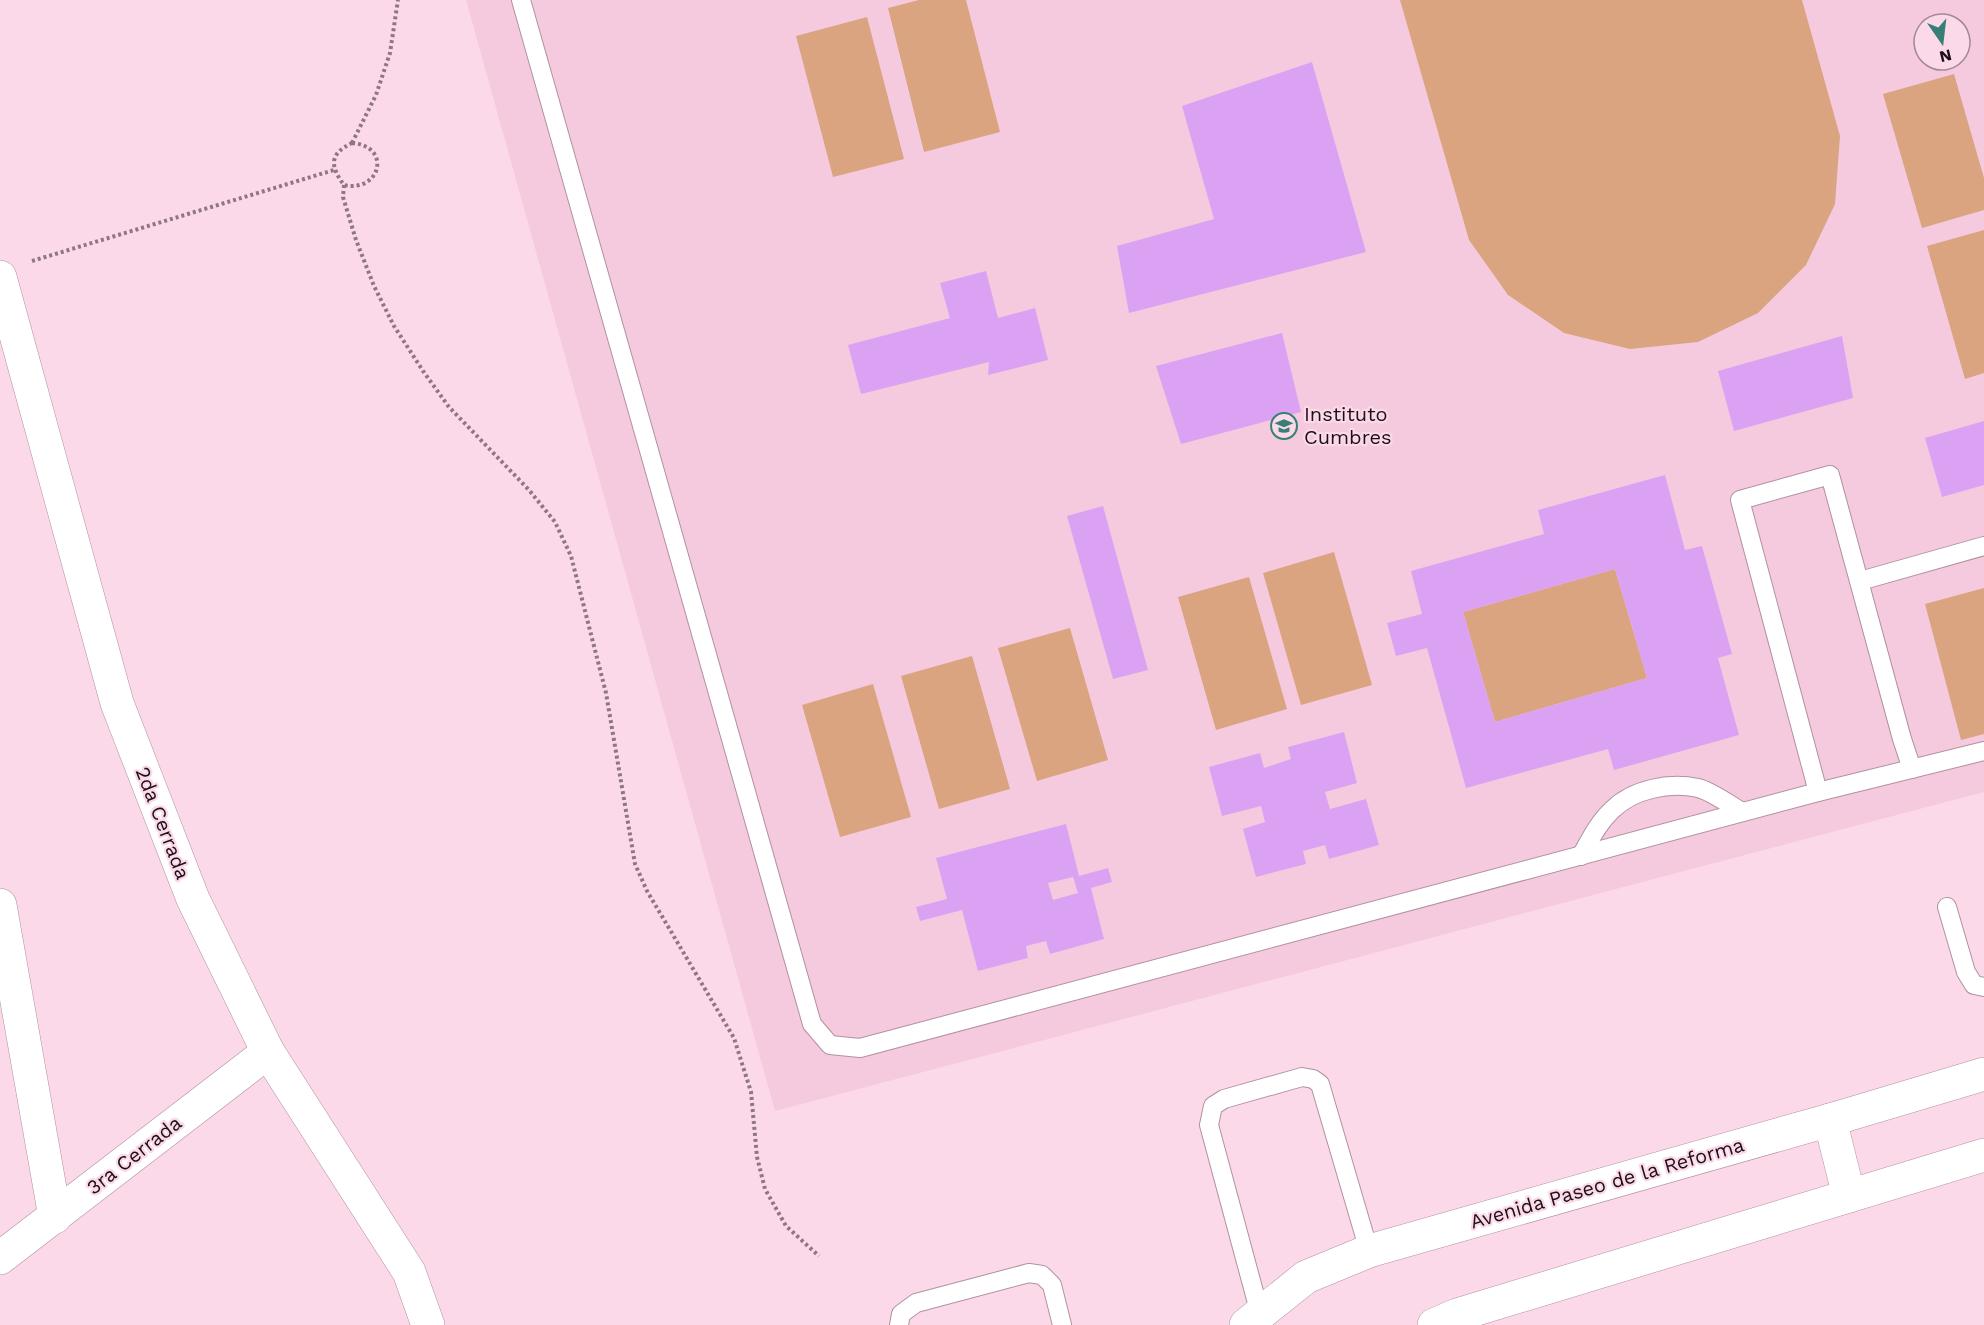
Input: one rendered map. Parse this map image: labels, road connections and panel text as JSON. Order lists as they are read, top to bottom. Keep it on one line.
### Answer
{"streets":{"street":["2da Cerrada","3ra Cerrada","Avenida Paseo de la Reforma"]},"crossings":[["2da Cerrada","3ra Cerrada"]],"places":{"school or university":["Instituto Cumbres"]},"north":"bottom"}
